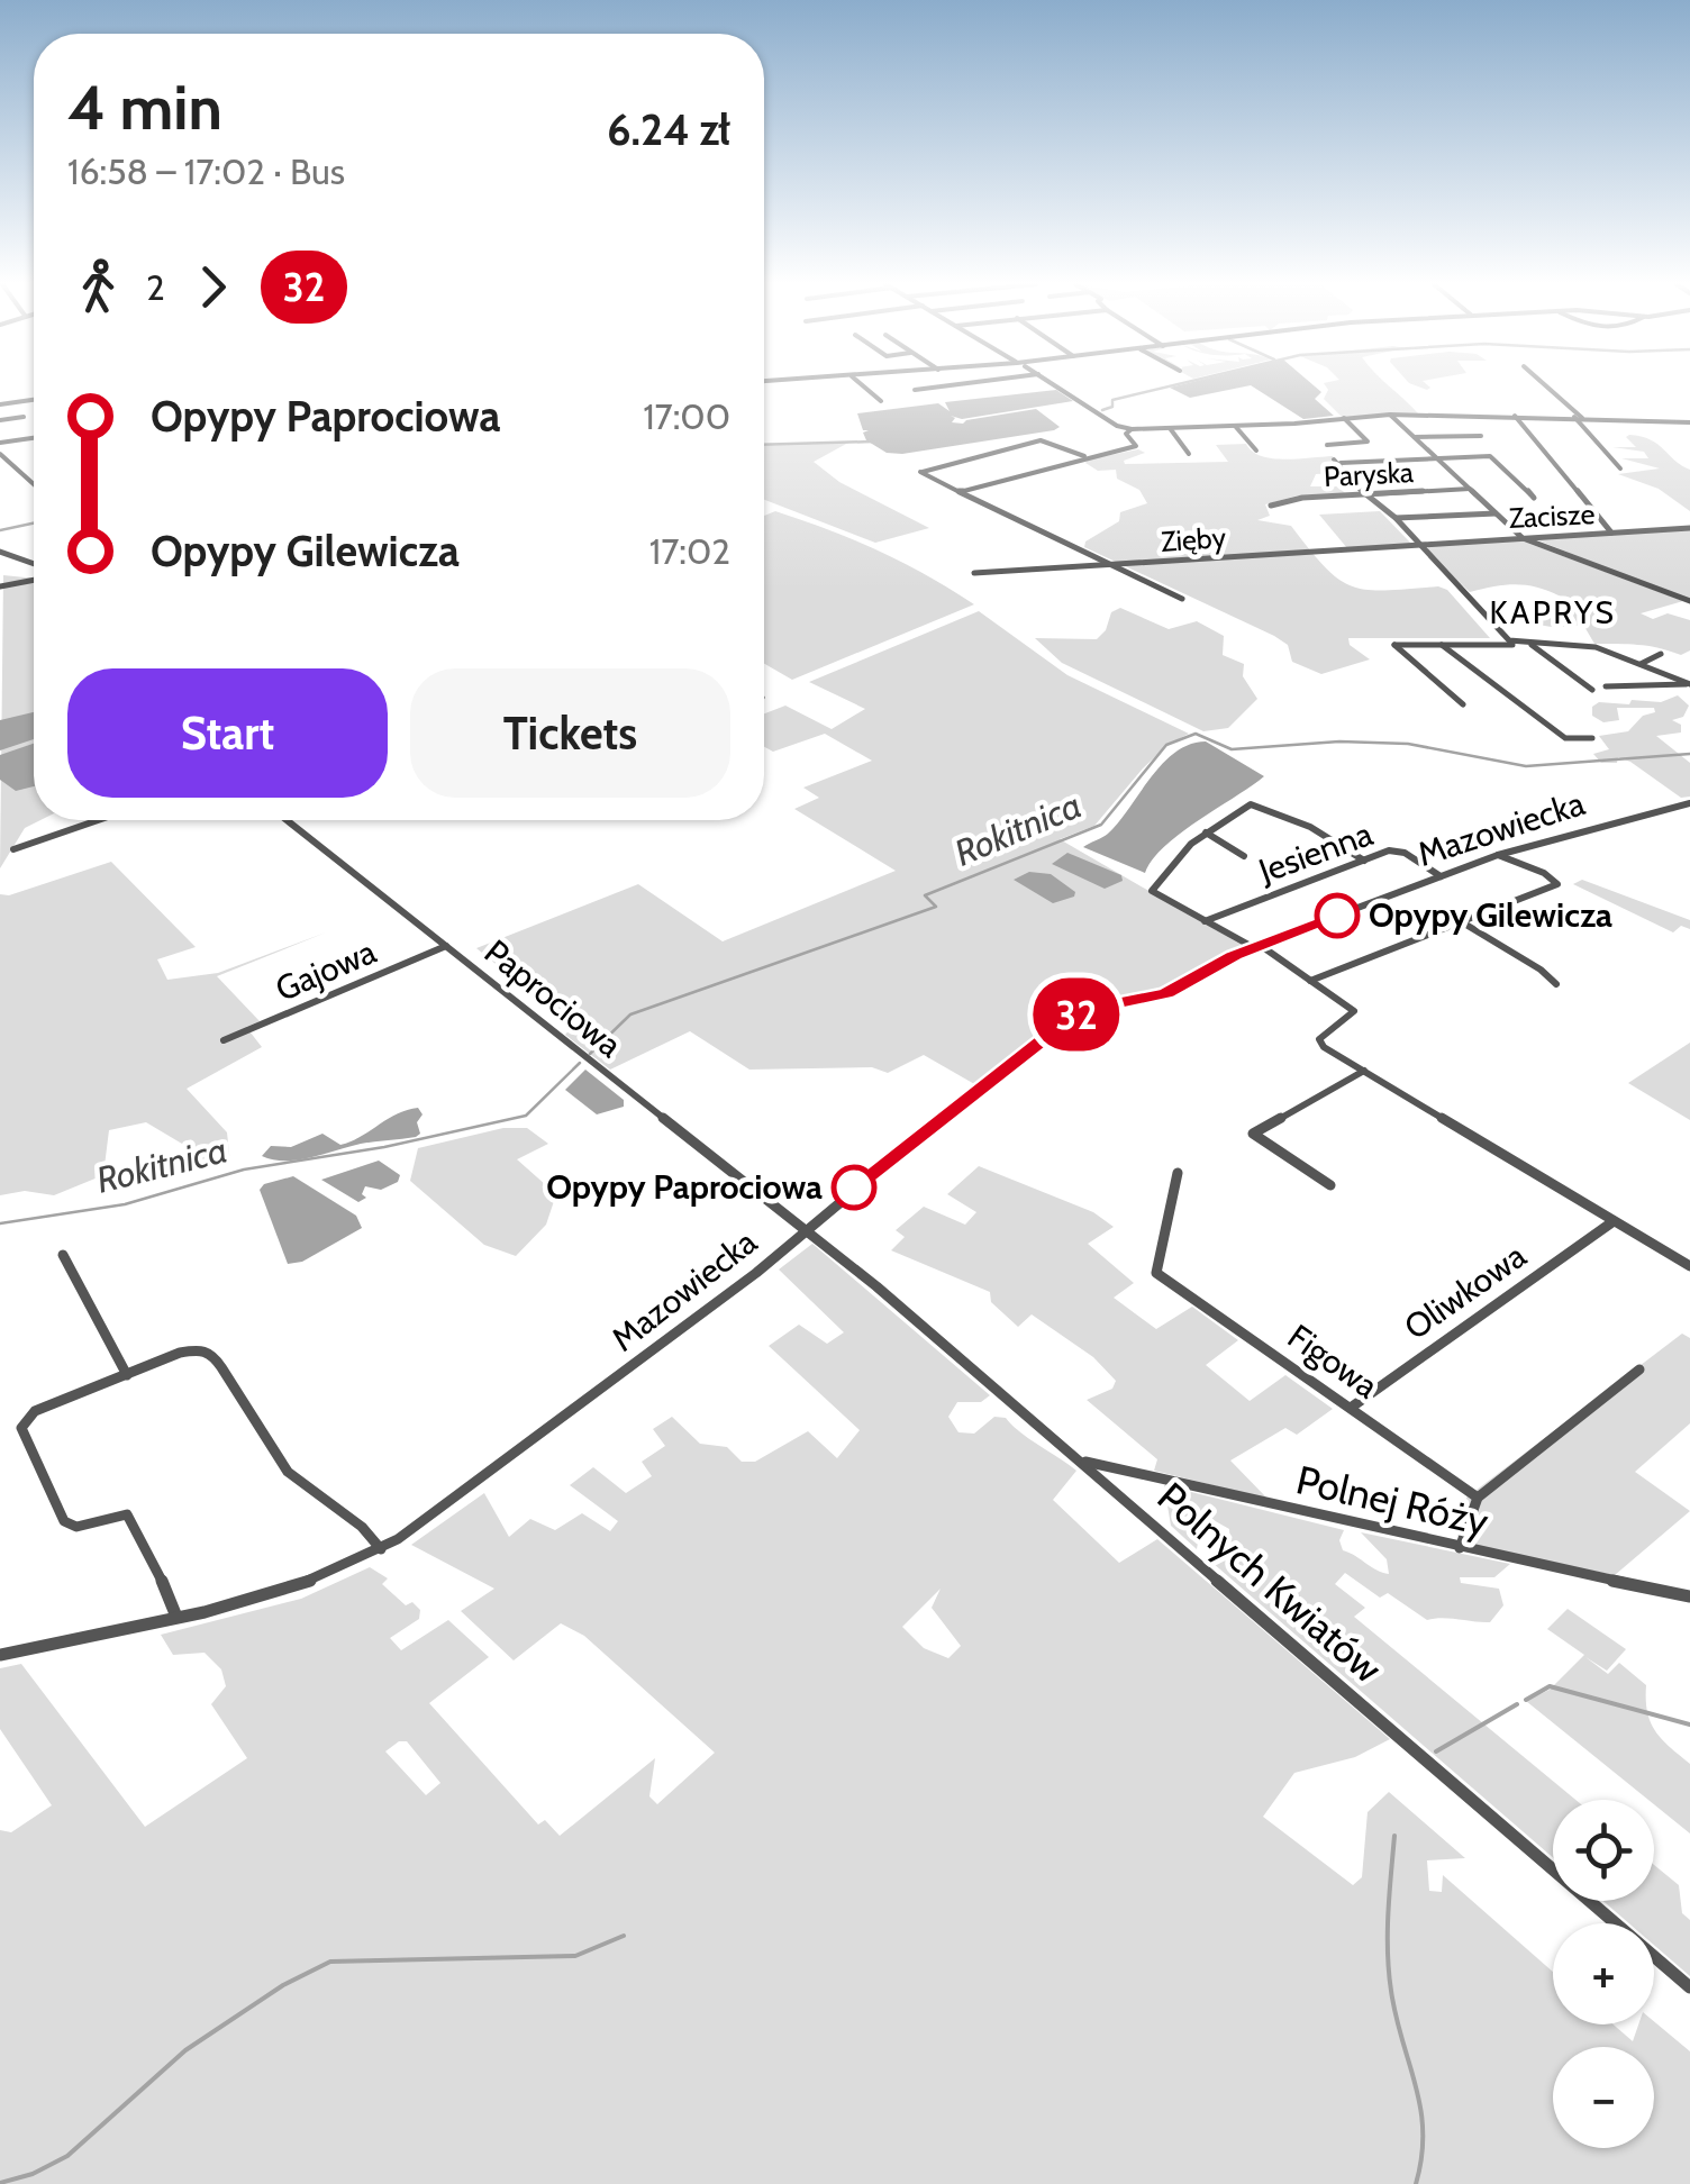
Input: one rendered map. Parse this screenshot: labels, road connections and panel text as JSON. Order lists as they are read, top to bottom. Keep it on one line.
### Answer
{"streets":{"street":["Paryska","Zacisze","Zięby","Mazowiecka","Jesienna","Gajowa","Paprociowa","Oliwkowa","Figowa","Polnej Róży","Polnych Kwiatów"]},"crossings":[["Zacisze","Zięby"],["Mazowiecka","Jesienna"],["Mazowiecka","Paprociowa"],["Mazowiecka","Polnych Kwiatów"],["Gajowa","Paprociowa"],["Paprociowa","Polnych Kwiatów"],["Oliwkowa","Figowa"],["Polnej Róży","Polnych Kwiatów"]],"districts":["KAPRYS"],"water":["Rokitnica"],"places":["Opypy Gilewicza","Opypy Paprociowa"],"lines":["bus line 32"],"page":{"on_map":"32","heading":["4 min","16:58 – 17:02 · Bus","6.24 zł"],"legs":["2","32"],"list":[{"name":"Opypy Paprociowa","value":"17:00"},{"name":"Opypy Gilewicza","value":"17:02"}],"buttons":["Start","Tickets"],"map_buttons":["+","−"]}}
